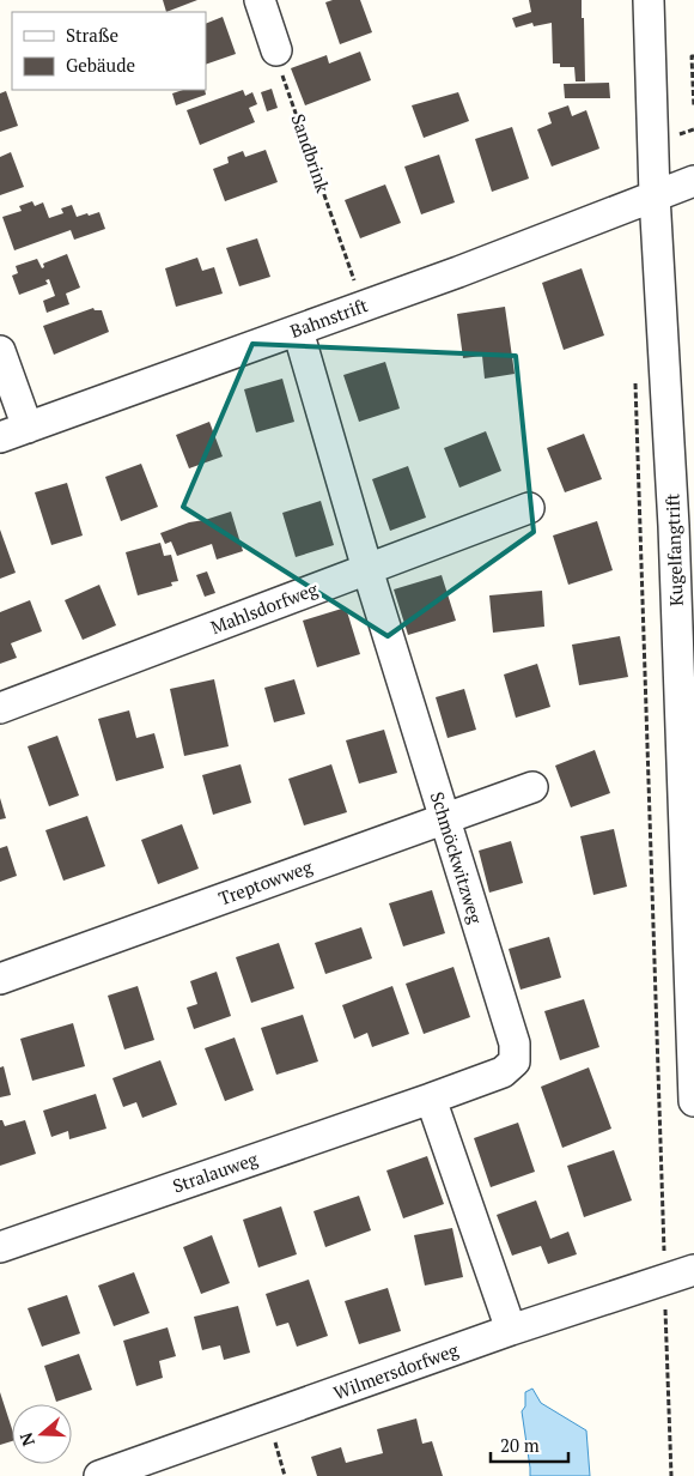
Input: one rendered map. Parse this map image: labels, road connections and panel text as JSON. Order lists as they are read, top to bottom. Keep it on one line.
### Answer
{"streets":{"street":["Bahnstrift","Kugelfangtrift","Mahlsdorfweg","Schmöckwitzweg","Treptowweg","Stralauweg","Wilmersdorfweg"],"path":["Sandbrink"]},"crossings":[["Sandbrink","Bahnstrift"],["Bahnstrift","Kugelfangtrift"],["Bahnstrift","Schmöckwitzweg"],["Mahlsdorfweg","Schmöckwitzweg"],["Schmöckwitzweg","Treptowweg"],["Schmöckwitzweg","Stralauweg"]],"legend":["Straße","Gebäude"],"scale_bar":"20 m","north":"left"}
